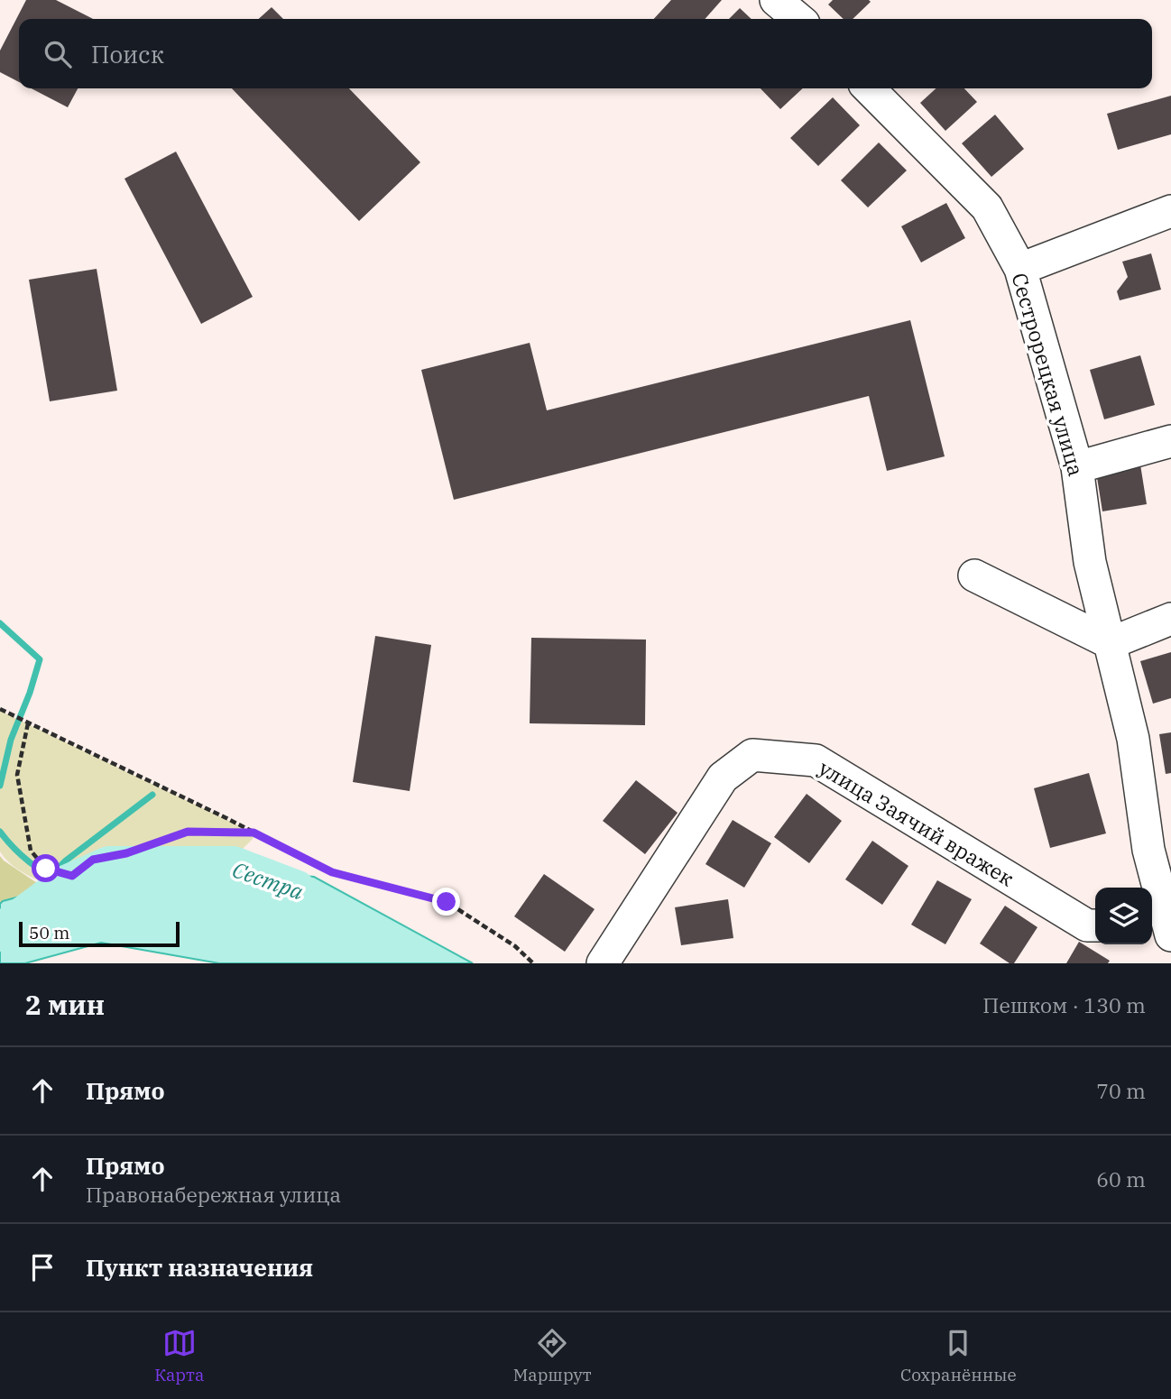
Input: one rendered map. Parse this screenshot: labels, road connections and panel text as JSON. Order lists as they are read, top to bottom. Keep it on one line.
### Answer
{"streets":{"street":["Сестрорецкая улица","улица Заячий вражек"]},"water":["Сестра"],"scale_bar":"50 m","page":{"search":"Поиск","scale":"50 m","heading":["2 мин","Пешком · 130 m"],"list":[["Прямо","70 m"],["Прямо","Правонабережная улица","60 m"],"Пункт назначения"],"nav":["Карта","Маршрут","Сохранённые"]}}
